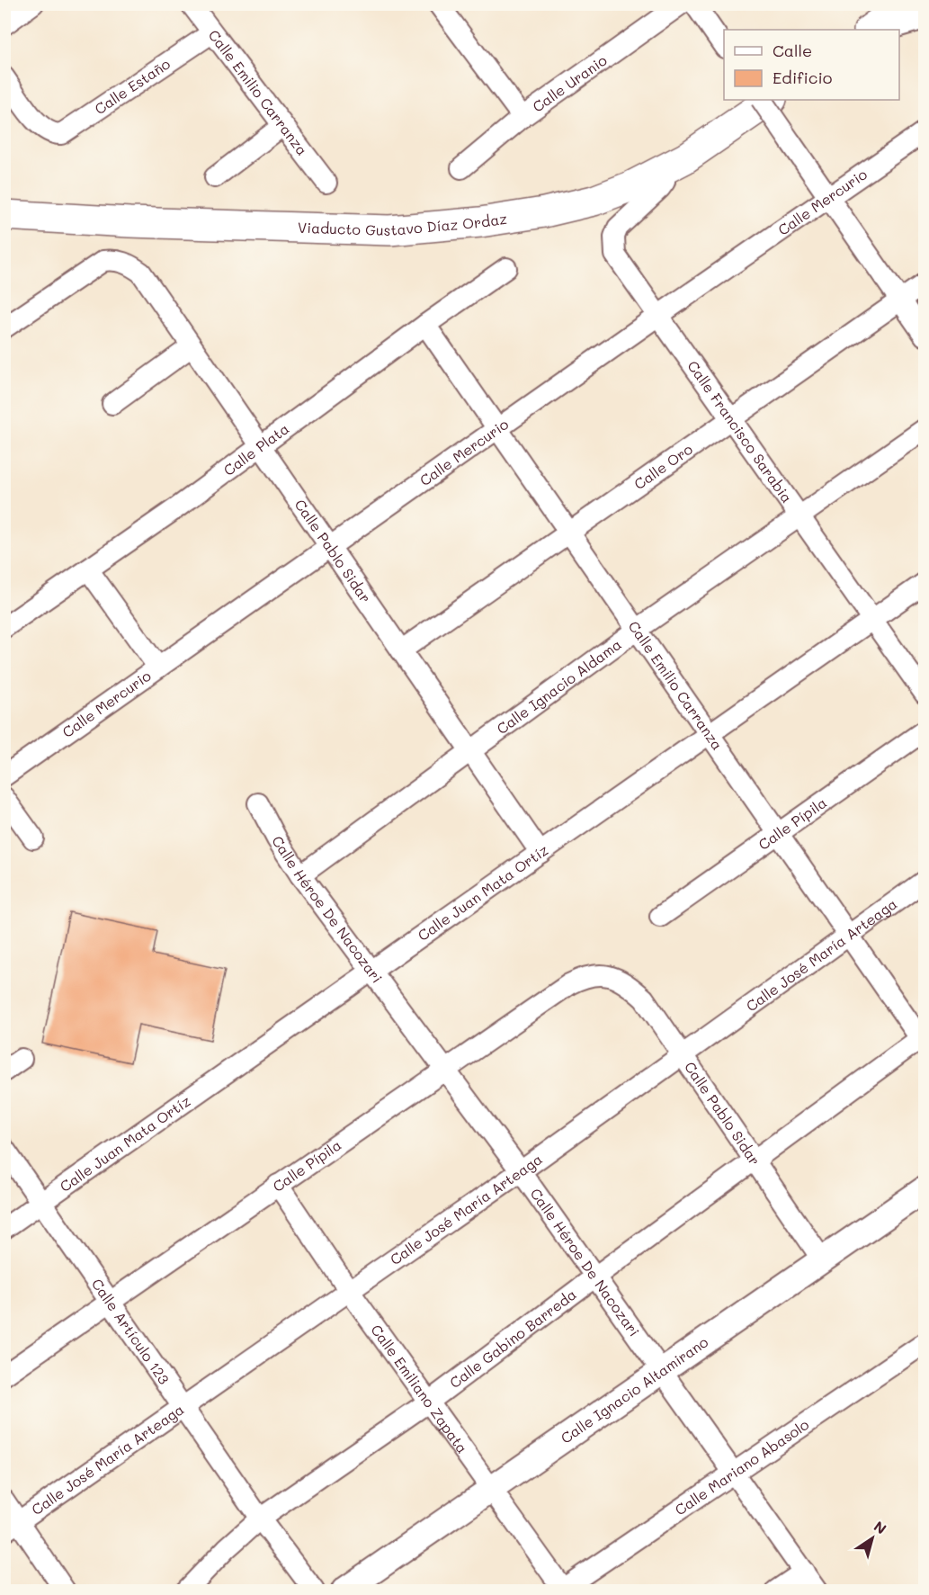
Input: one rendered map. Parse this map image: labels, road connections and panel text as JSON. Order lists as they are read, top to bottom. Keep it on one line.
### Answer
{"streets":{"main road":["Viaducto Gustavo Díaz Ordaz"],"street":["Calle Uranio","Calle Estaño","Calle Emilio Carranza","Calle Mercurio","Calle Francisco Sarabia","Calle Plata","Calle Oro","Calle Pablo Sidar","Calle Ignacio Aldama","Calle Pípila","Calle Juan Mata Ortíz","Calle Héroe De Nacozari","Calle José María Arteaga","Calle Artículo 123","Calle Gabino Barreda","Calle Emiliano Zapata","Calle Ignacio Altamirano","Calle Mariano Abasolo"]},"crossings":[["Calle Estaño","Calle Emilio Carranza"],["Calle Emilio Carranza","Calle Mercurio"],["Calle Emilio Carranza","Calle Plata"],["Calle Emilio Carranza","Calle Oro"],["Calle Emilio Carranza","Calle Ignacio Aldama"],["Calle Emilio Carranza","Calle Pípila"],["Calle Emilio Carranza","Calle Juan Mata Ortíz"],["Calle Emilio Carranza","Calle José María Arteaga"],["Calle Emilio Carranza","Calle Gabino Barreda"],["Calle Mercurio","Calle Francisco Sarabia"],["Calle Mercurio","Calle Pablo Sidar"],["Viaducto Gustavo Díaz Ordaz","Calle Francisco Sarabia"],["Calle Francisco Sarabia","Calle Oro"],["Calle Francisco Sarabia","Calle Ignacio Aldama"],["Calle Francisco Sarabia","Calle Juan Mata Ortíz"],["Calle Plata","Calle Pablo Sidar"],["Calle Oro","Calle Pablo Sidar"],["Calle Pablo Sidar","Calle Ignacio Aldama"],["Calle Pablo Sidar","Calle Pípila"],["Calle Pablo Sidar","Calle Juan Mata Ortíz"],["Calle Pablo Sidar","Calle José María Arteaga"],["Calle Pablo Sidar","Calle Gabino Barreda"],["Calle Pablo Sidar","Calle Ignacio Altamirano"],["Calle Ignacio Aldama","Calle Héroe De Nacozari"],["Calle Pípila","Calle Héroe De Nacozari"],["Calle Pípila","Calle Artículo 123"],["Calle Pípila","Calle Emiliano Zapata"],["Calle Juan Mata Ortíz","Calle Héroe De Nacozari"],["Calle Juan Mata Ortíz","Calle Artículo 123"],["Calle Héroe De Nacozari","Calle José María Arteaga"],["Calle Héroe De Nacozari","Calle Gabino Barreda"],["Calle Héroe De Nacozari","Calle Ignacio Altamirano"],["Calle Héroe De Nacozari","Calle Mariano Abasolo"],["Calle José María Arteaga","Calle Artículo 123"],["Calle José María Arteaga","Calle Emiliano Zapata"],["Calle Artículo 123","Calle Gabino Barreda"],["Calle Gabino Barreda","Calle Emiliano Zapata"],["Calle Emiliano Zapata","Calle Ignacio Altamirano"],["Calle Emiliano Zapata","Calle Mariano Abasolo"]],"legend":["Calle","Edificio"],"north":"top right"}
